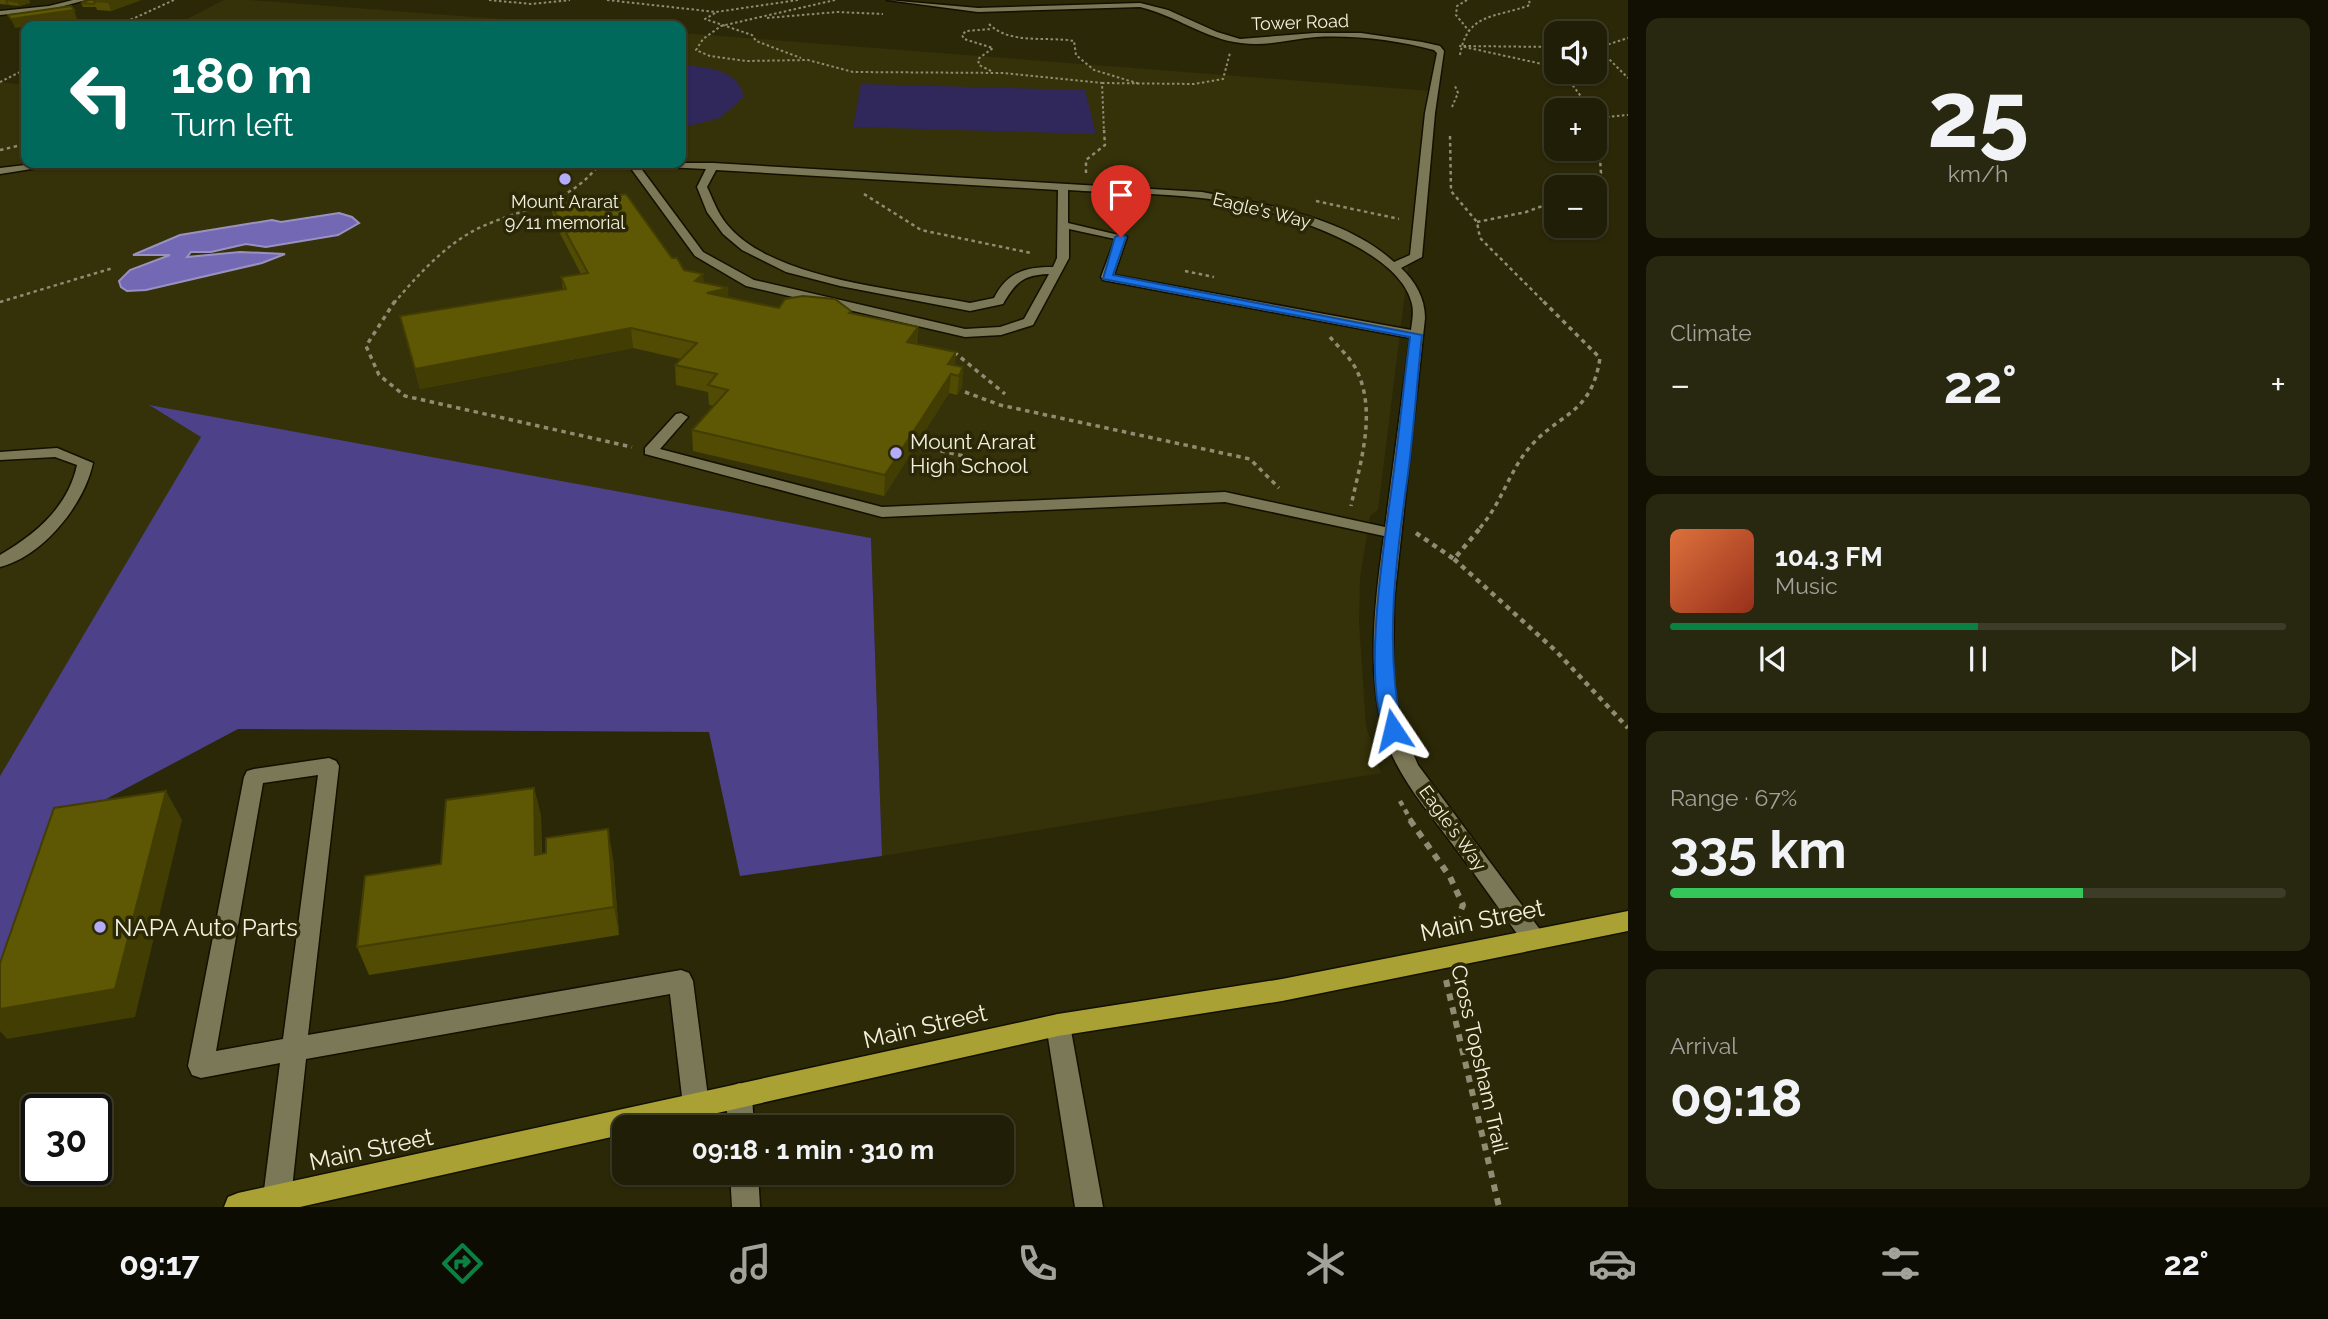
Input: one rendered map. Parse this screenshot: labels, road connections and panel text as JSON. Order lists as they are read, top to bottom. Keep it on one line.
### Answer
{"streets":{"main road":["Main Street"],"street":["Tower Road","Eagle's Way"],"path":["Cross Topsham Trail"]},"crossings":[["Tower Road","Eagle's Way"],["Eagle's Way","Main Street"],["Main Street","Cross Topsham Trail"]],"places":["Mount Ararat 9/11 memorial","Mount Ararat High School","NAPA Auto Parts"],"page":{"tile":[["25","km/h"],"Climate",["Range · 67%","335 km"],["Arrival","09:18"]],"map_buttons":["+","−"],"turn":["180 m","Turn left"],"heat":["−","22°","+"],"song":["104.3 FM","Music"],"limit":"30","trip":"09:18 · 1 min · 310 m","tabs":["09:17","22°"]}}
